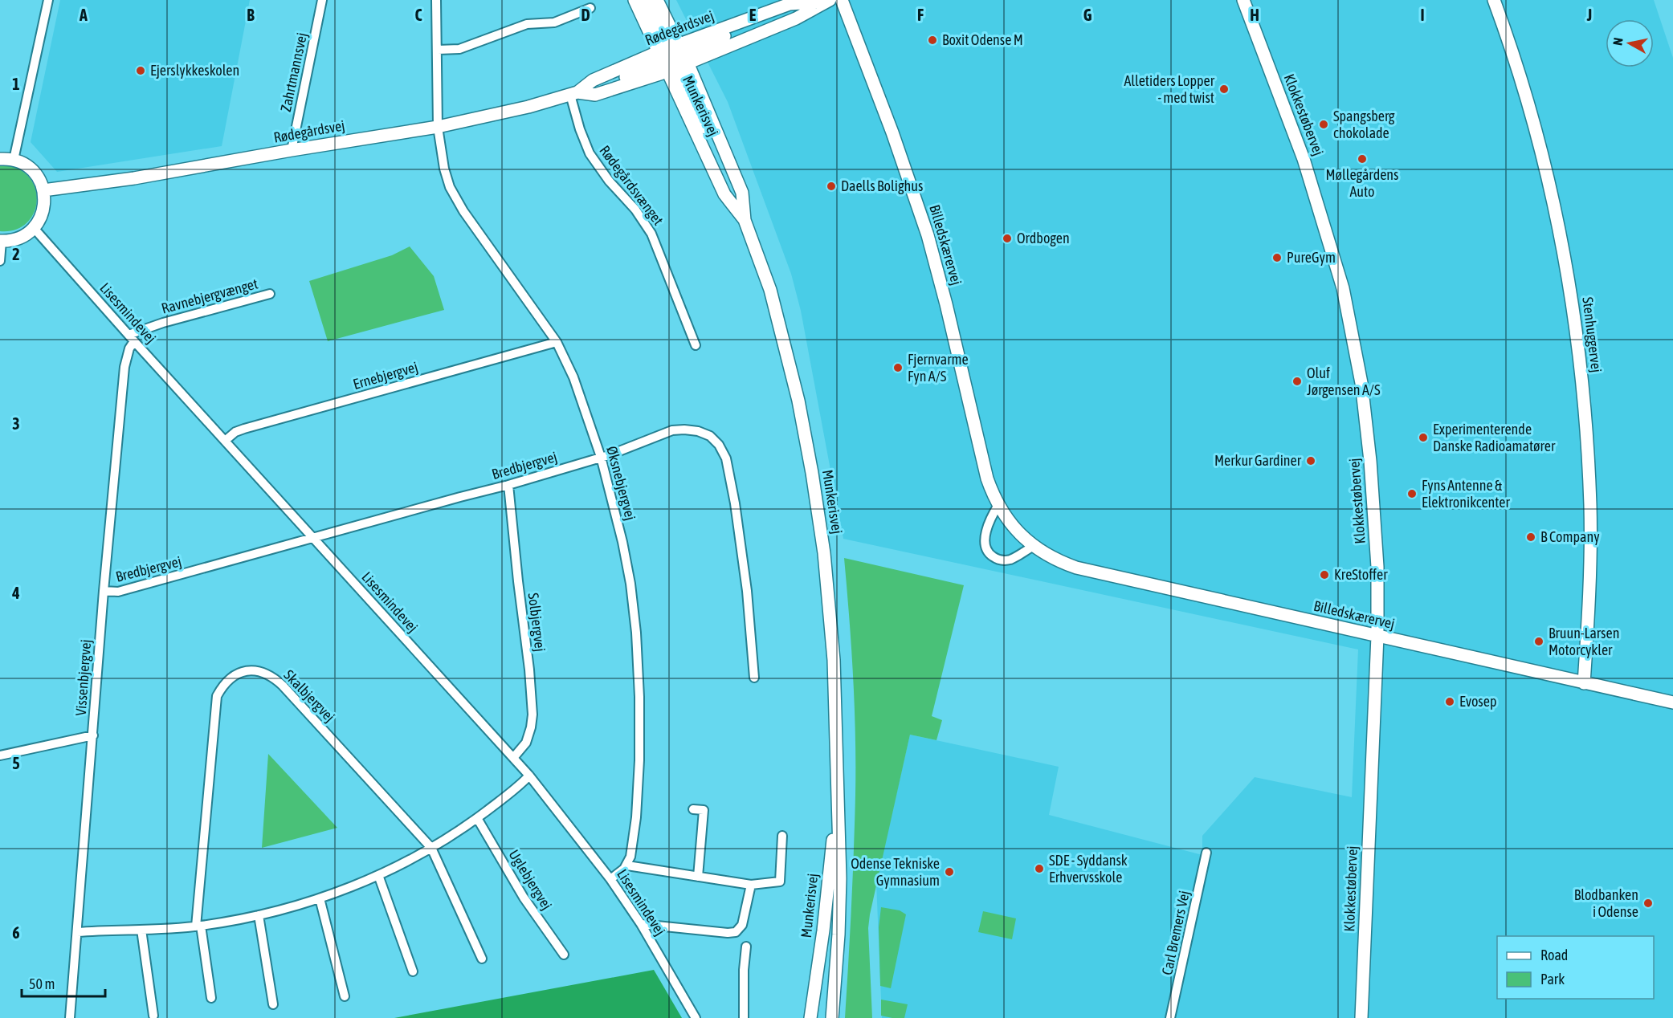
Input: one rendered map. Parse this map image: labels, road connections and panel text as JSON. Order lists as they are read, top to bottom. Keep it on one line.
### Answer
{"streets":{"street":["Rødegårdsvej","Zahrtmannsvej","Munkerisvej","Klokkestøbervej","Rødegårdsvænget","Billedskærervej","Ravnebjergvænget","Lisesmindevej","Stenhuggervej","Ernebjergvej","Bredbjergvej","Øksnebjergvej","Solbjergvej","Vissenbjergvej","Skalbjergvej","Uglebjergvej","Carl Bremers Vej"]},"crossings":[["Rødegårdsvej","Zahrtmannsvej"],["Rødegårdsvej","Munkerisvej"],["Rødegårdsvej","Rødegårdsvænget"],["Rødegårdsvej","Øksnebjergvej"],["Klokkestøbervej","Billedskærervej"],["Billedskærervej","Stenhuggervej"],["Ravnebjergvænget","Lisesmindevej"],["Ravnebjergvænget","Vissenbjergvej"],["Lisesmindevej","Ernebjergvej"],["Lisesmindevej","Bredbjergvej"],["Lisesmindevej","Solbjergvej"],["Lisesmindevej","Vissenbjergvej"],["Ernebjergvej","Øksnebjergvej"],["Bredbjergvej","Øksnebjergvej"],["Bredbjergvej","Solbjergvej"],["Bredbjergvej","Vissenbjergvej"]],"places":["Boxit Odense M","Ejerslykkeskolen","Alletiders Lopper - med twist","Spangsberg chokolade","Møllegårdens Auto","Daells Bolighus","Ordbogen","PureGym","Fjernvarme Fyn A/S","Oluf Jørgensen A/S","Experimenterende Danske Radioamatører","Merkur Gardiner","Fyns Antenne & Elektronikcenter","B Company","KreStoffer","Bruun-Larsen Motorcykler","Evosep","SDE - Syddansk Erhvervsskole","Odense Tekniske Gymnasium","Blodbanken i Odense"],"legend":["Road","Park"],"scale_bar":"50 m","north":"left","grid":{"columns":["A","B","C","D","E","F","G","H","I","J"],"rows":["1","2","3","4","5","6"]}}
